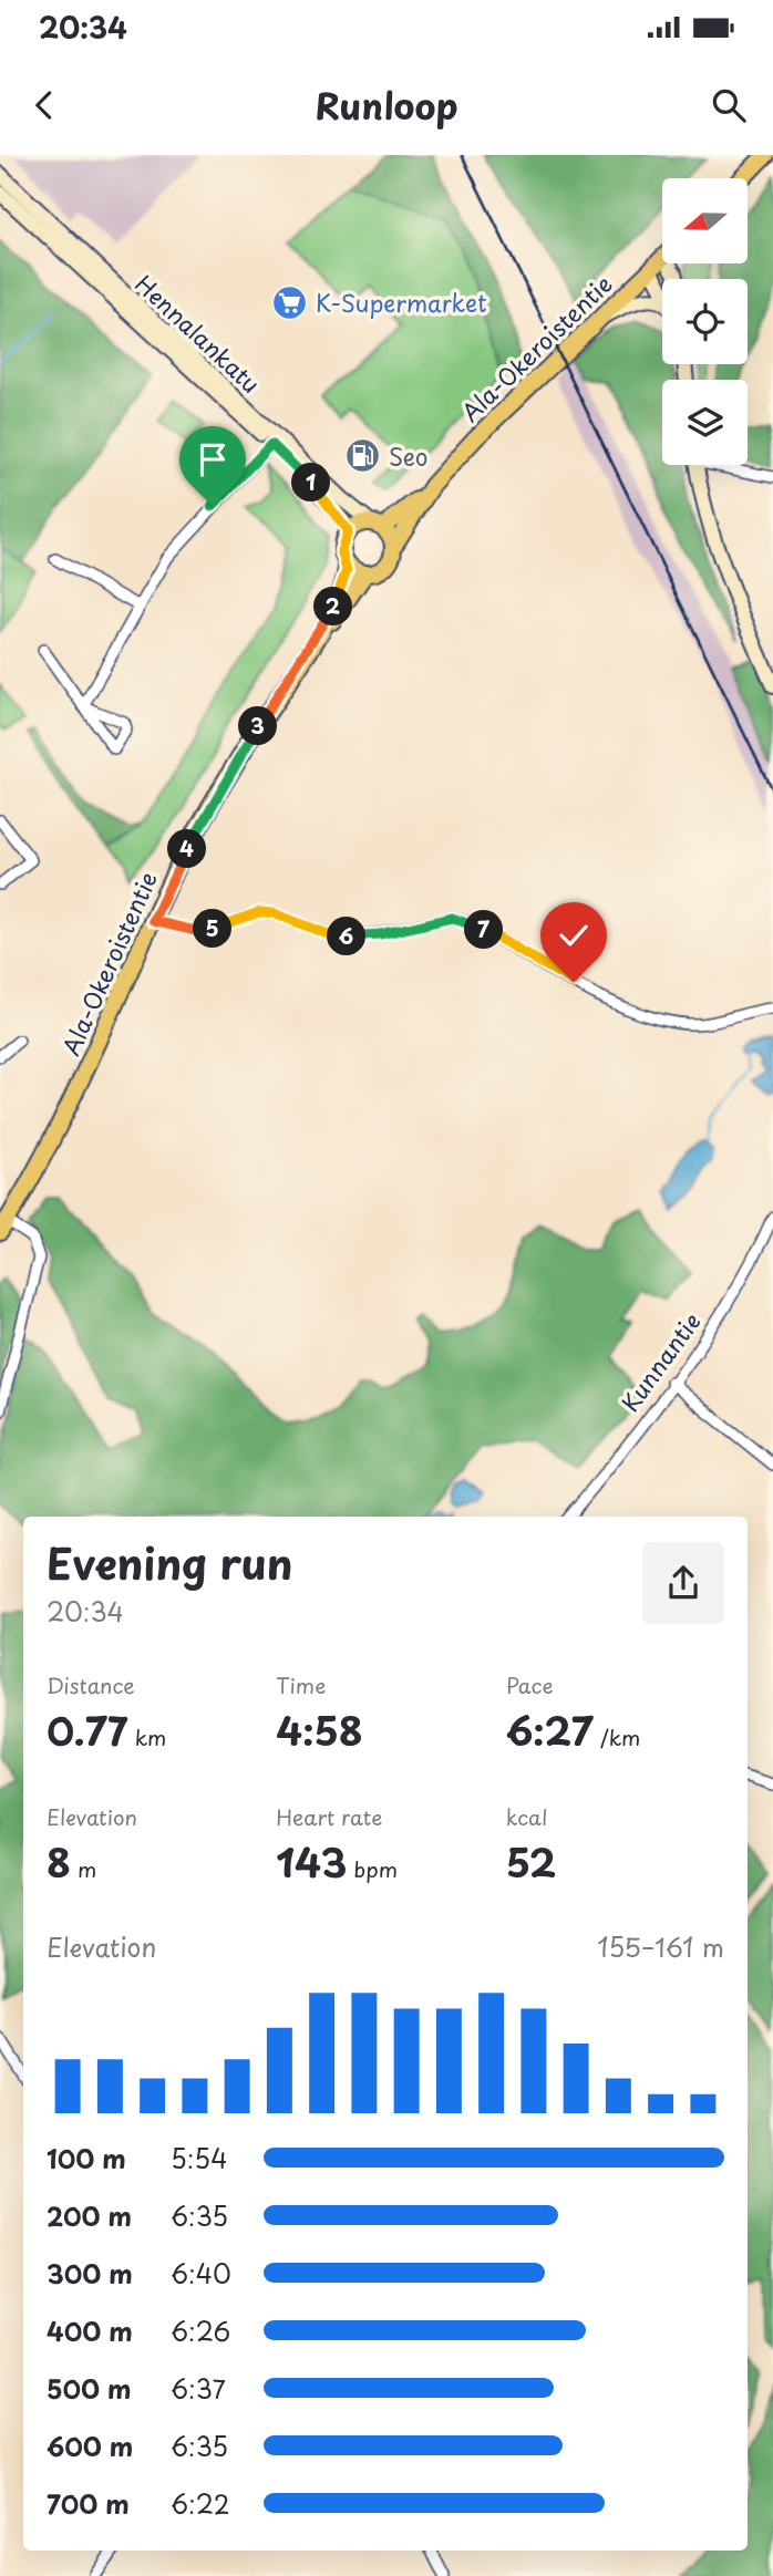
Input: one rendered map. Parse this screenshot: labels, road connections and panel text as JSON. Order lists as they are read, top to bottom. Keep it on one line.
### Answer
{"streets":{"main road":["Ala-Okeroistentie"],"street":["Hennalankatu","Kunnantie"]},"crossings":[["Hennalankatu","Ala-Okeroistentie"]],"places":{"supermarket":["K-Supermarket"],"fuel station":["Seo"]},"north":"left","page":{"status":"20:34","header":"Runloop","pins":["1","2","3","4","5","7","6"],"heading":["Evening run","20:34"],"stats":[["Distance","0.77 km"],["Time","4:58"],["Pace","6:27 /km"],["Elevation","8 m"],["Heart rate","143 bpm"],["kcal","52"]],"chart":["Elevation","155–161 m"],"list":[{"name":"100 m","note":"5:54"},{"name":"200 m","note":"6:35"},{"name":"300 m","note":"6:40"},{"name":"400 m","note":"6:26"},{"name":"500 m","note":"6:37"},{"name":"600 m","note":"6:35"},{"name":"700 m","note":"6:22"}]}}
